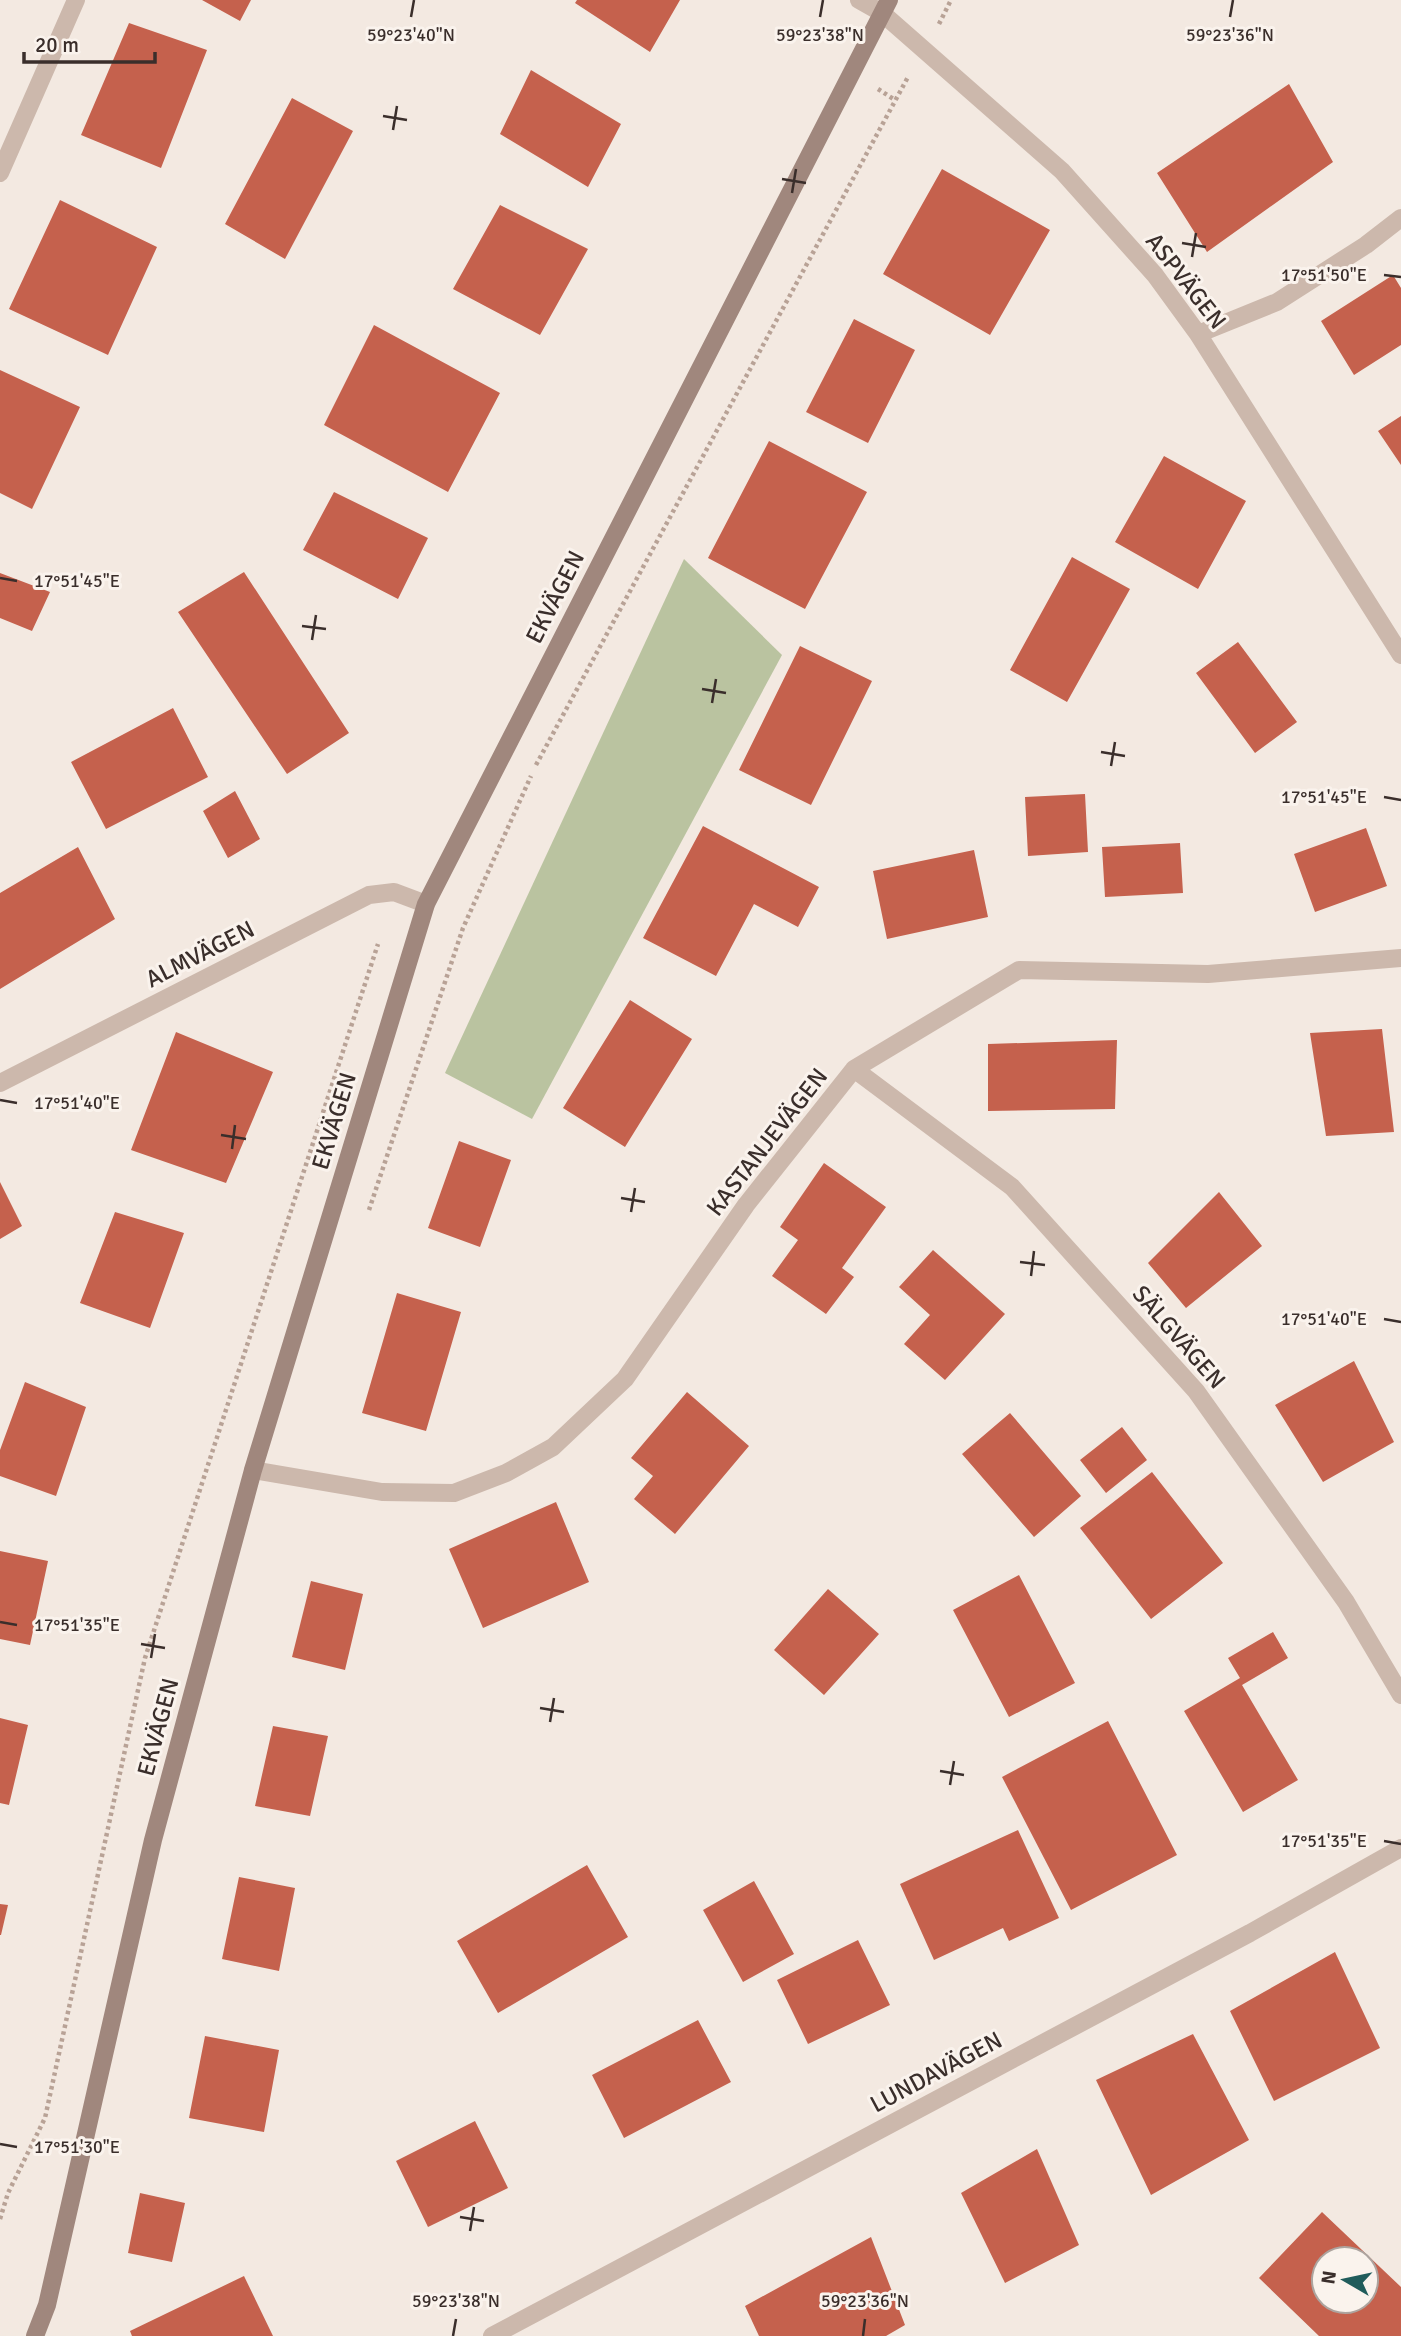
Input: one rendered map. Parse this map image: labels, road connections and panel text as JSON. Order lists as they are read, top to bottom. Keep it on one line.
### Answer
{"streets":{"street":["ASPVÄGEN","EKVÄGEN","ALMVÄGEN","KASTANJEVÄGEN","SÄLGVÄGEN","LUNDAVÄGEN"]},"crossings":[["ASPVÄGEN","EKVÄGEN"],["EKVÄGEN","ALMVÄGEN"],["EKVÄGEN","KASTANJEVÄGEN"],["KASTANJEVÄGEN","SÄLGVÄGEN"]],"scale_bar":"20 m","north":"left","coordinates":["59°23'40\"N","59°23'38\"N","59°23'36\"N","17°51'50\"E","17°51'45\"E","17°51'40\"E","17°51'35\"E","17°51'30\"E"]}
